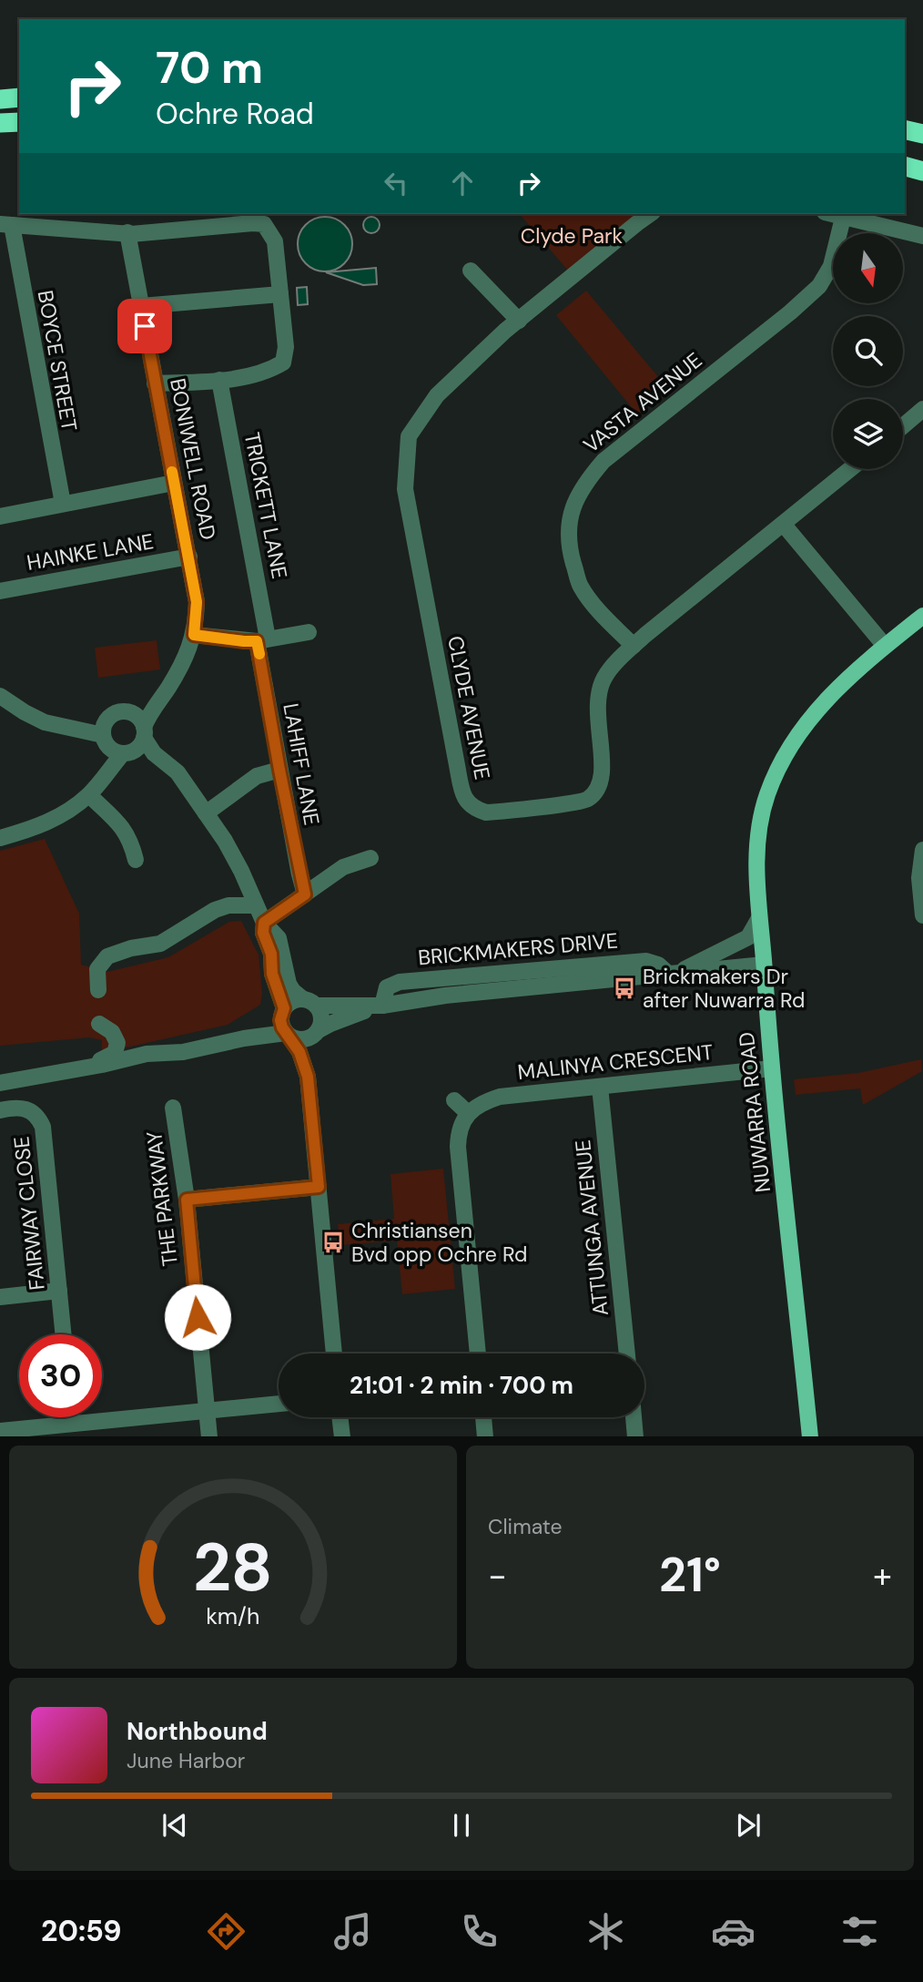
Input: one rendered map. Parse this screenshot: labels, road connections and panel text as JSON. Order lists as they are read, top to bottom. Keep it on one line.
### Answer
{"streets":{"main road":["NUWARRA ROAD"],"street":["BOYCE STREET","VASTA AVENUE","BONIWELL ROAD","TRICKETT LANE","HAINKE LANE","CLYDE AVENUE","LAHIFF LANE","BRICKMAKERS DRIVE","MALINYA CRESCENT","THE PARKWAY","FAIRWAY CLOSE","ATTUNGA AVENUE"]},"crossings":[["VASTA AVENUE","CLYDE AVENUE"],["BONIWELL ROAD","HAINKE LANE"],["TRICKETT LANE","LAHIFF LANE"],["BRICKMAKERS DRIVE","NUWARRA ROAD"],["MALINYA CRESCENT","NUWARRA ROAD"],["MALINYA CRESCENT","ATTUNGA AVENUE"]],"parks":["Clyde Park"],"places":{"bus stop":["Brickmakers Dr after Nuwarra Rd","Christiansen Bvd opp Ochre Rd"]},"north":"bottom","page":{"turn":["70 m","Ochre Road"],"limit":"30","trip":"21:01 · 2 min · 700 m","tile":"Climate","heat":["−","21°","+"],"song":["Northbound","June Harbor"],"tabs":"20:59","gauge":["28","km/h"]}}
